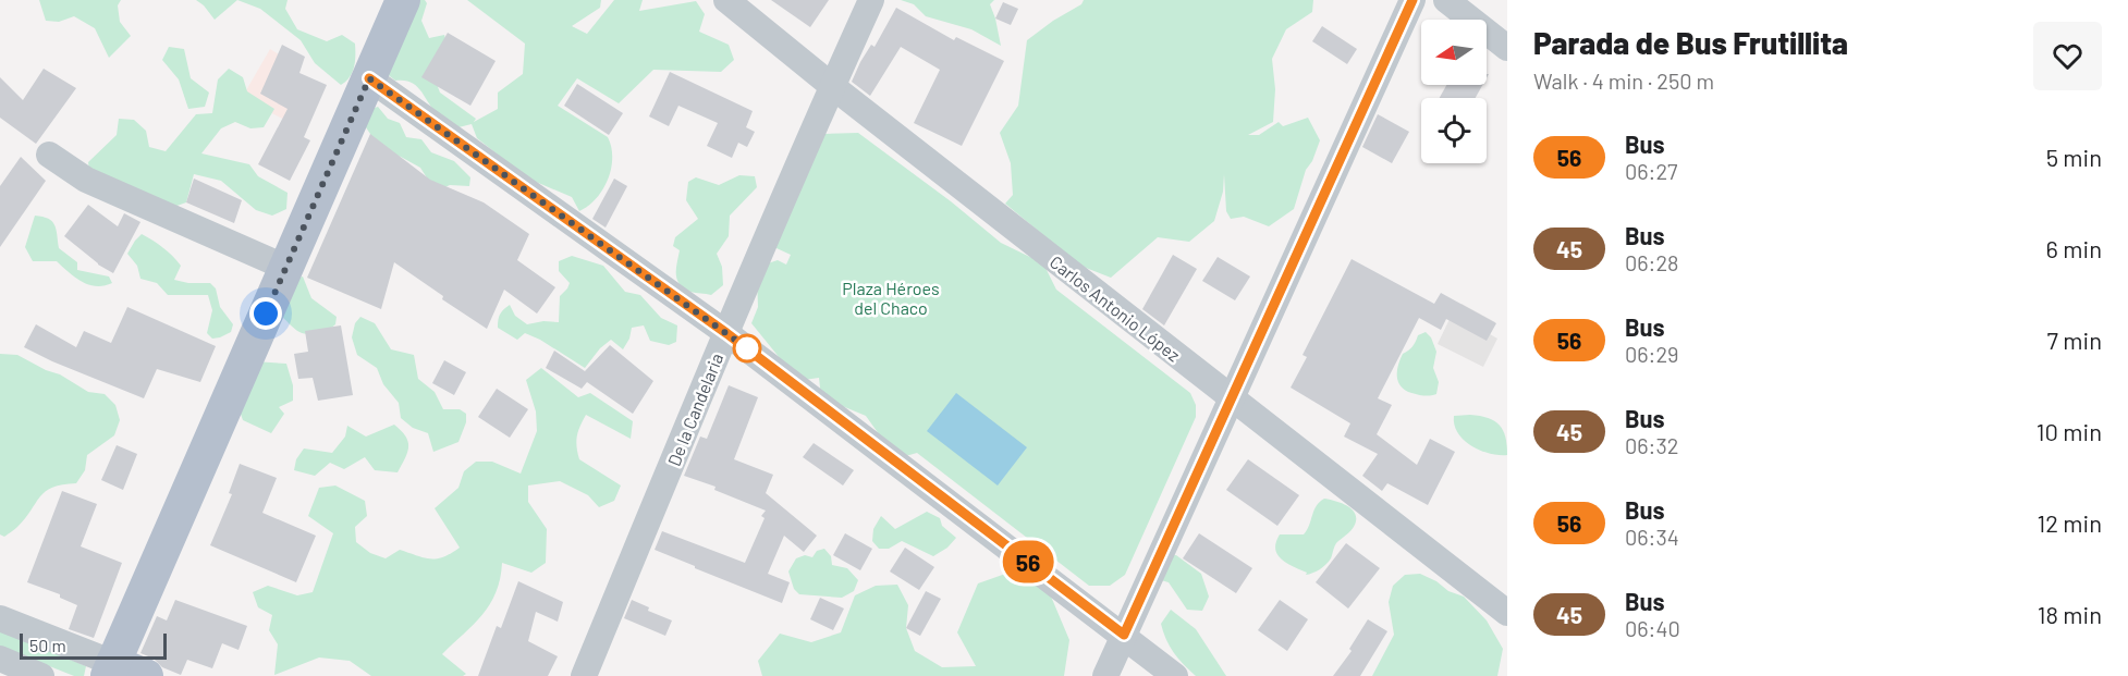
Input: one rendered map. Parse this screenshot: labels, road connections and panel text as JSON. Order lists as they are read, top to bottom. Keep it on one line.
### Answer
{"streets":{"street":["Carlos Antonio López","De la Candelaria"]},"crossings":[["Carlos Antonio López","De la Candelaria"]],"parks":["Plaza Héroes del Chaco"],"lines":["bus line 56"],"scale_bar":"50 m","north":"left","page":{"on_map":"56","heading":["Parada de Bus Frutillita","Walk · 4 min · 250 m"],"list":[{"mark":"56","name":"Bus","note":"06:27","value":"5 min"},{"mark":"45","name":"Bus","note":"06:28","value":"6 min"},{"mark":"56","name":"Bus","note":"06:29","value":"7 min"},{"mark":"45","name":"Bus","note":"06:32","value":"10 min"},{"mark":"56","name":"Bus","note":"06:34","value":"12 min"},{"mark":"45","name":"Bus","note":"06:40","value":"18 min"}],"scale":"50 m"}}
